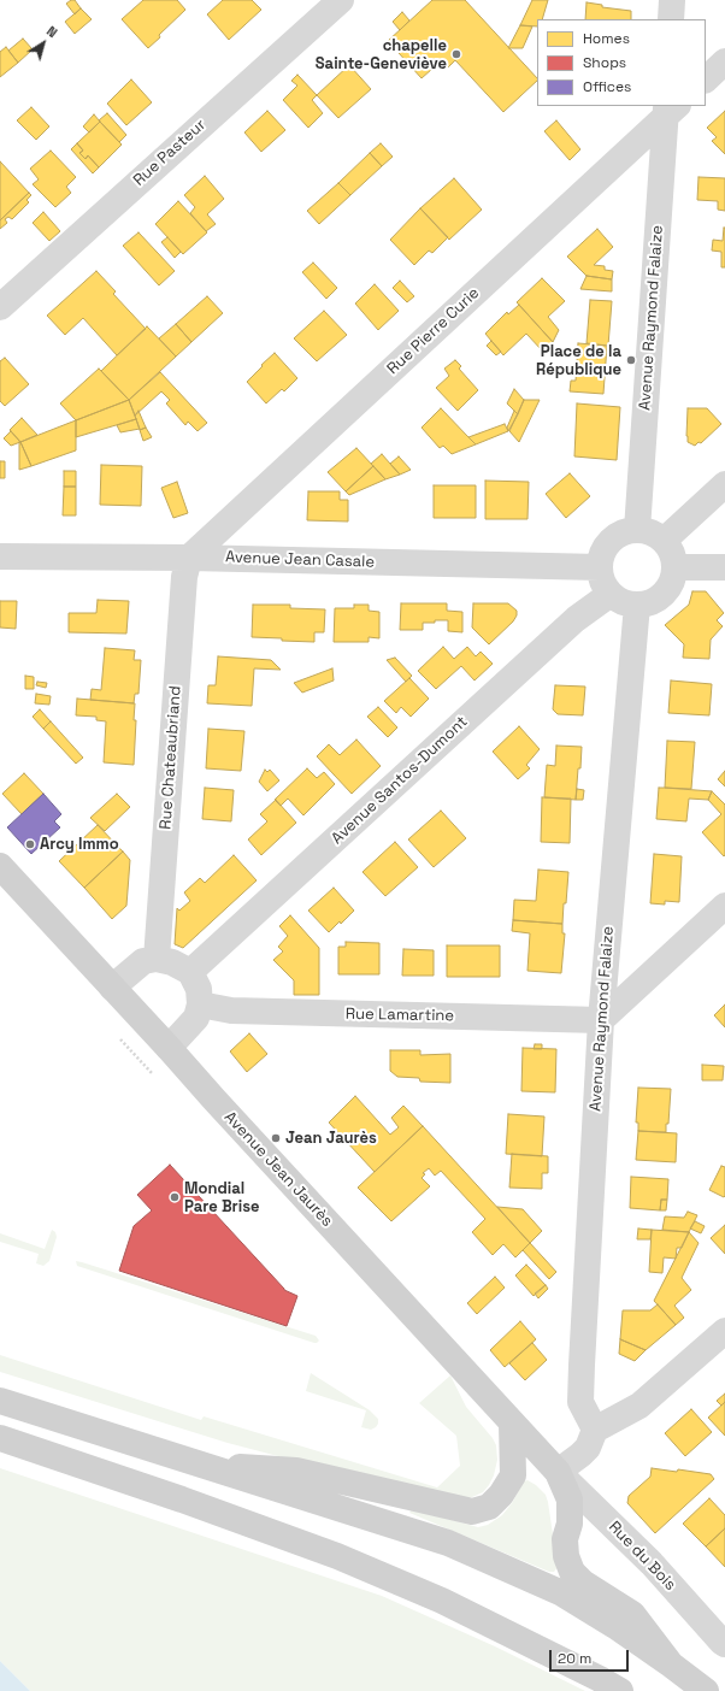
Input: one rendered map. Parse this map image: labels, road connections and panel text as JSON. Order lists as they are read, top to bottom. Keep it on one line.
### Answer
{"streets":{"main road":["Avenue Jean Jaurès"],"street":["Rue Pasteur","Avenue Raymond Falaize","Rue Pierre Curie","Avenue Jean Casale","Rue Chateaubriand","Avenue Santos-Dumont","Rue Lamartine","Rue du Bois"]},"crossings":[["Avenue Raymond Falaize","Rue Pierre Curie"],["Avenue Raymond Falaize","Avenue Jean Casale"],["Avenue Raymond Falaize","Avenue Santos-Dumont"],["Avenue Raymond Falaize","Rue Lamartine"],["Rue Pierre Curie","Avenue Jean Casale"],["Rue Pierre Curie","Rue Chateaubriand"],["Avenue Jean Casale","Rue Chateaubriand"],["Avenue Jean Casale","Avenue Santos-Dumont"],["Avenue Jean Jaurès","Rue du Bois"]],"places":["chapelle Sainte-Geneviève","Place de la République","Arcy Immo","Jean Jaurès","Mondial Pare Brise"],"legend":["Homes","Shops","Offices"],"scale_bar":"20 m","north":"top right"}
